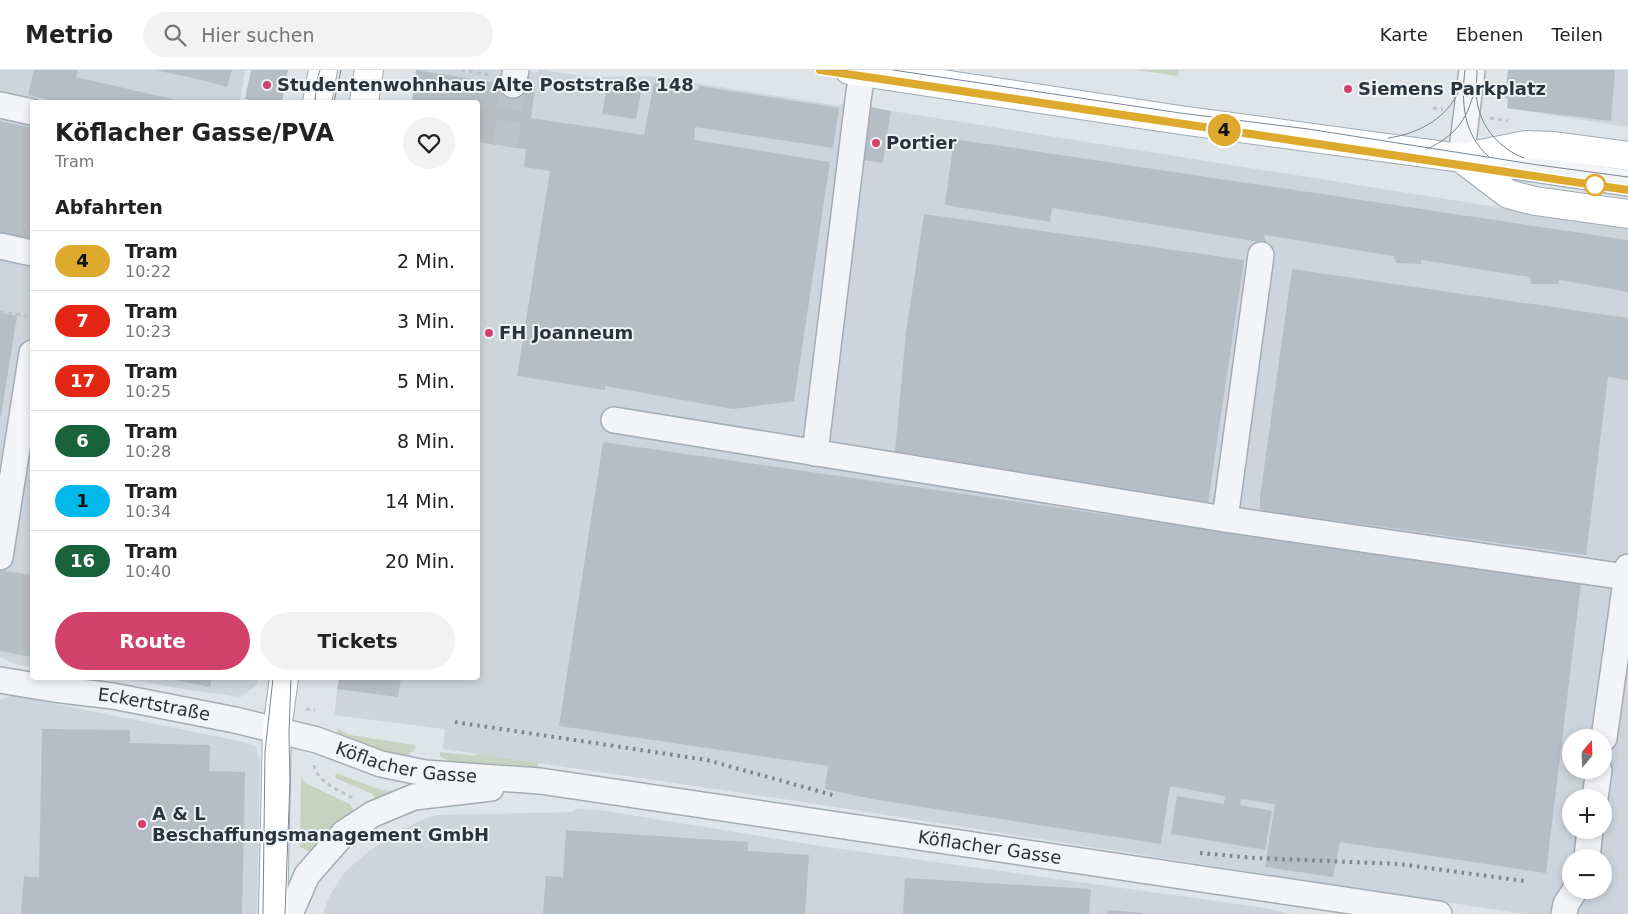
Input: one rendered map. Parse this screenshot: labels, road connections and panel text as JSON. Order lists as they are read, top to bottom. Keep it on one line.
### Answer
{"streets":{"street":["Eckertstraße","Köflacher Gasse"]},"crossings":[["Eckertstraße","Köflacher Gasse"]],"places":["Studentenwohnhaus Alte Poststraße 148","Siemens Parkplatz","Portier","FH Joanneum","A & L Beschaffungsmanagement GmbH"],"lines":["tram line 4"],"north":"top","page":{"header":"Metrio","search":"Hier suchen","nav":["Karte","Ebenen","Teilen"],"on_map":"4","heading":[["Köflacher Gasse/PVA","Tram"],"Abfahrten"],"list":[{"mark":"4","name":"Tram","note":"10:22","value":"2 Min."},{"mark":"7","name":"Tram","note":"10:23","value":"3 Min."},{"mark":"17","name":"Tram","note":"10:25","value":"5 Min."},{"mark":"6","name":"Tram","note":"10:28","value":"8 Min."},{"mark":"1","name":"Tram","note":"10:34","value":"14 Min."},{"mark":"16","name":"Tram","note":"10:40","value":"20 Min."}],"buttons":["Route","Tickets"],"map_buttons":["+","−"]}}
